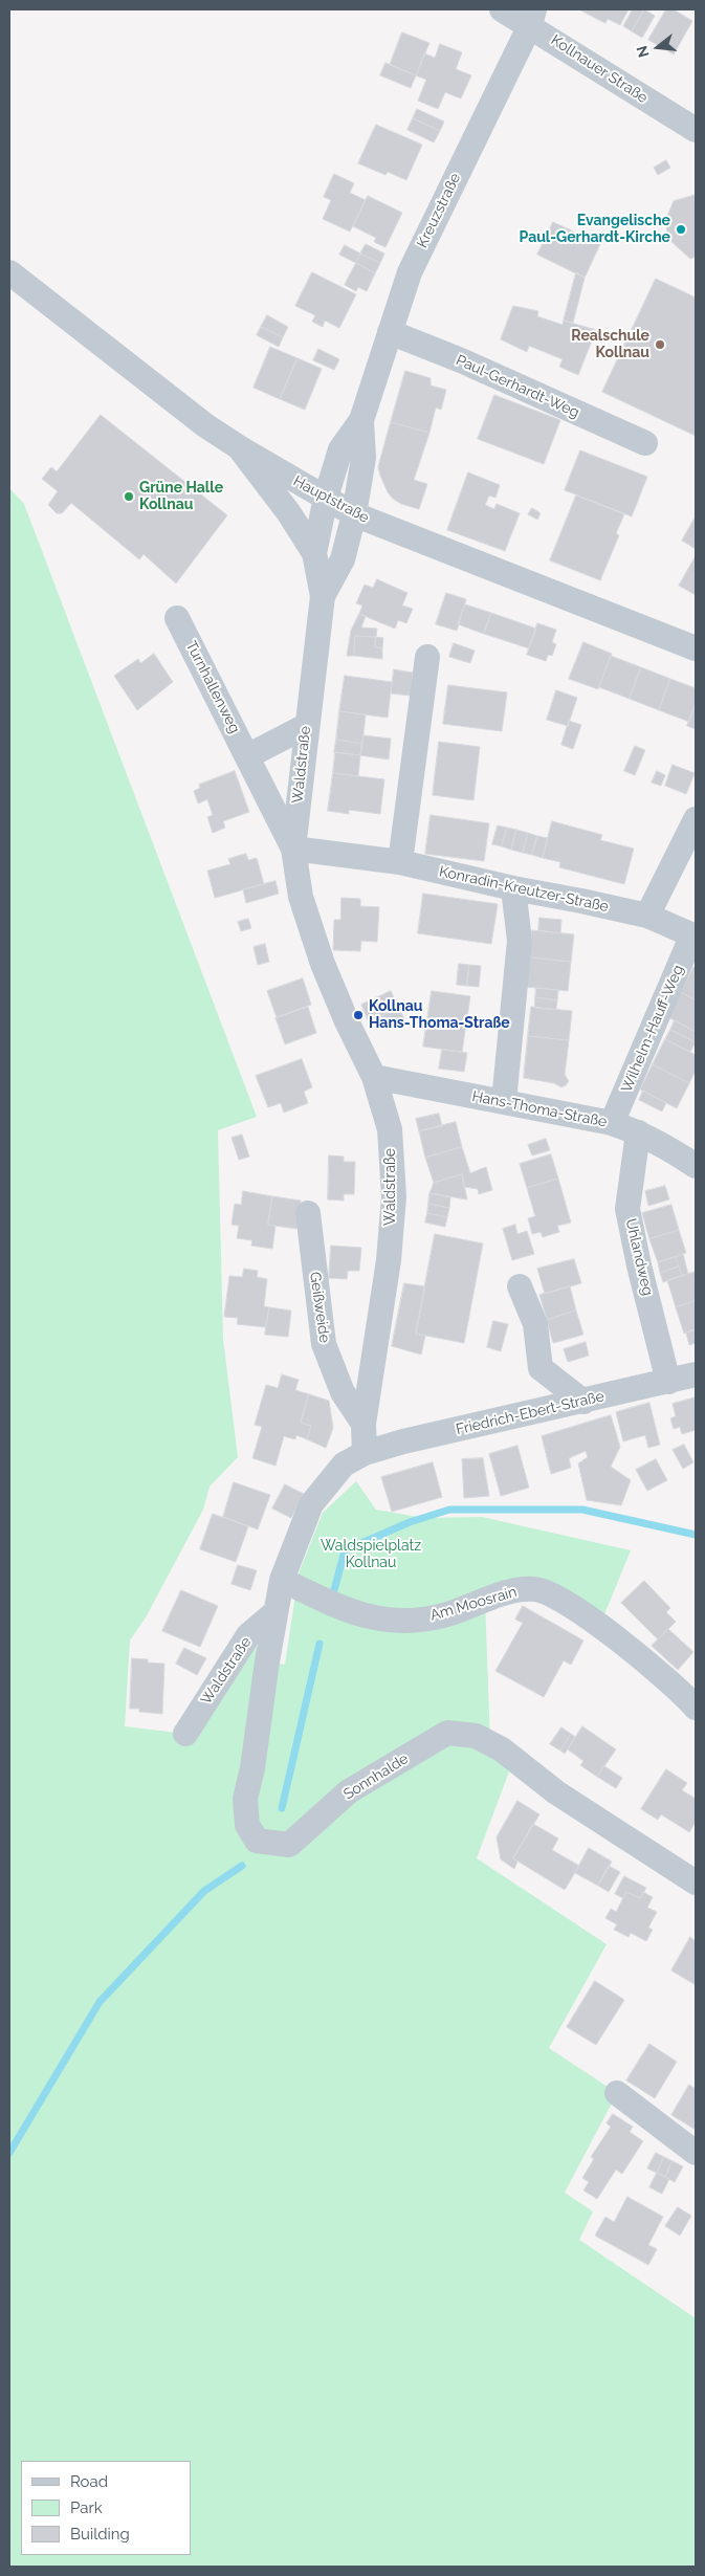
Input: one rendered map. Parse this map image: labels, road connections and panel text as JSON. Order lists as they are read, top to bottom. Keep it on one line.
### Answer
{"streets":{"street":["Kollnauer Straße","Kreuzstraße","Paul-Gerhardt-Weg","Hauptstraße","Turnhallenweg","Waldstraße","Konradin-Kreutzer-Straße","Wilhelm-Hauff-Weg","Hans-Thoma-Straße","Uhlandweg","Geißweide","Friedrich-Ebert-Straße","Am Moosrain","Sonnhalde"]},"crossings":[["Kollnauer Straße","Kreuzstraße"],["Kreuzstraße","Paul-Gerhardt-Weg"],["Kreuzstraße","Hauptstraße"],["Kreuzstraße","Waldstraße"],["Hauptstraße","Waldstraße"],["Turnhallenweg","Waldstraße"],["Turnhallenweg","Konradin-Kreutzer-Straße"],["Waldstraße","Konradin-Kreutzer-Straße"],["Waldstraße","Hans-Thoma-Straße"],["Waldstraße","Geißweide"],["Waldstraße","Friedrich-Ebert-Straße"],["Waldstraße","Sonnhalde"],["Konradin-Kreutzer-Straße","Wilhelm-Hauff-Weg"],["Wilhelm-Hauff-Weg","Hans-Thoma-Straße"],["Hans-Thoma-Straße","Uhlandweg"],["Uhlandweg","Friedrich-Ebert-Straße"]],"parks":["Waldspielplatz Kollnau"],"places":["Evangelische Paul-Gerhardt-Kirche","Realschule Kollnau","Grüne Halle Kollnau","Kollnau Hans-Thoma-Straße"],"legend":["Road","Park","Building"],"north":"left"}
